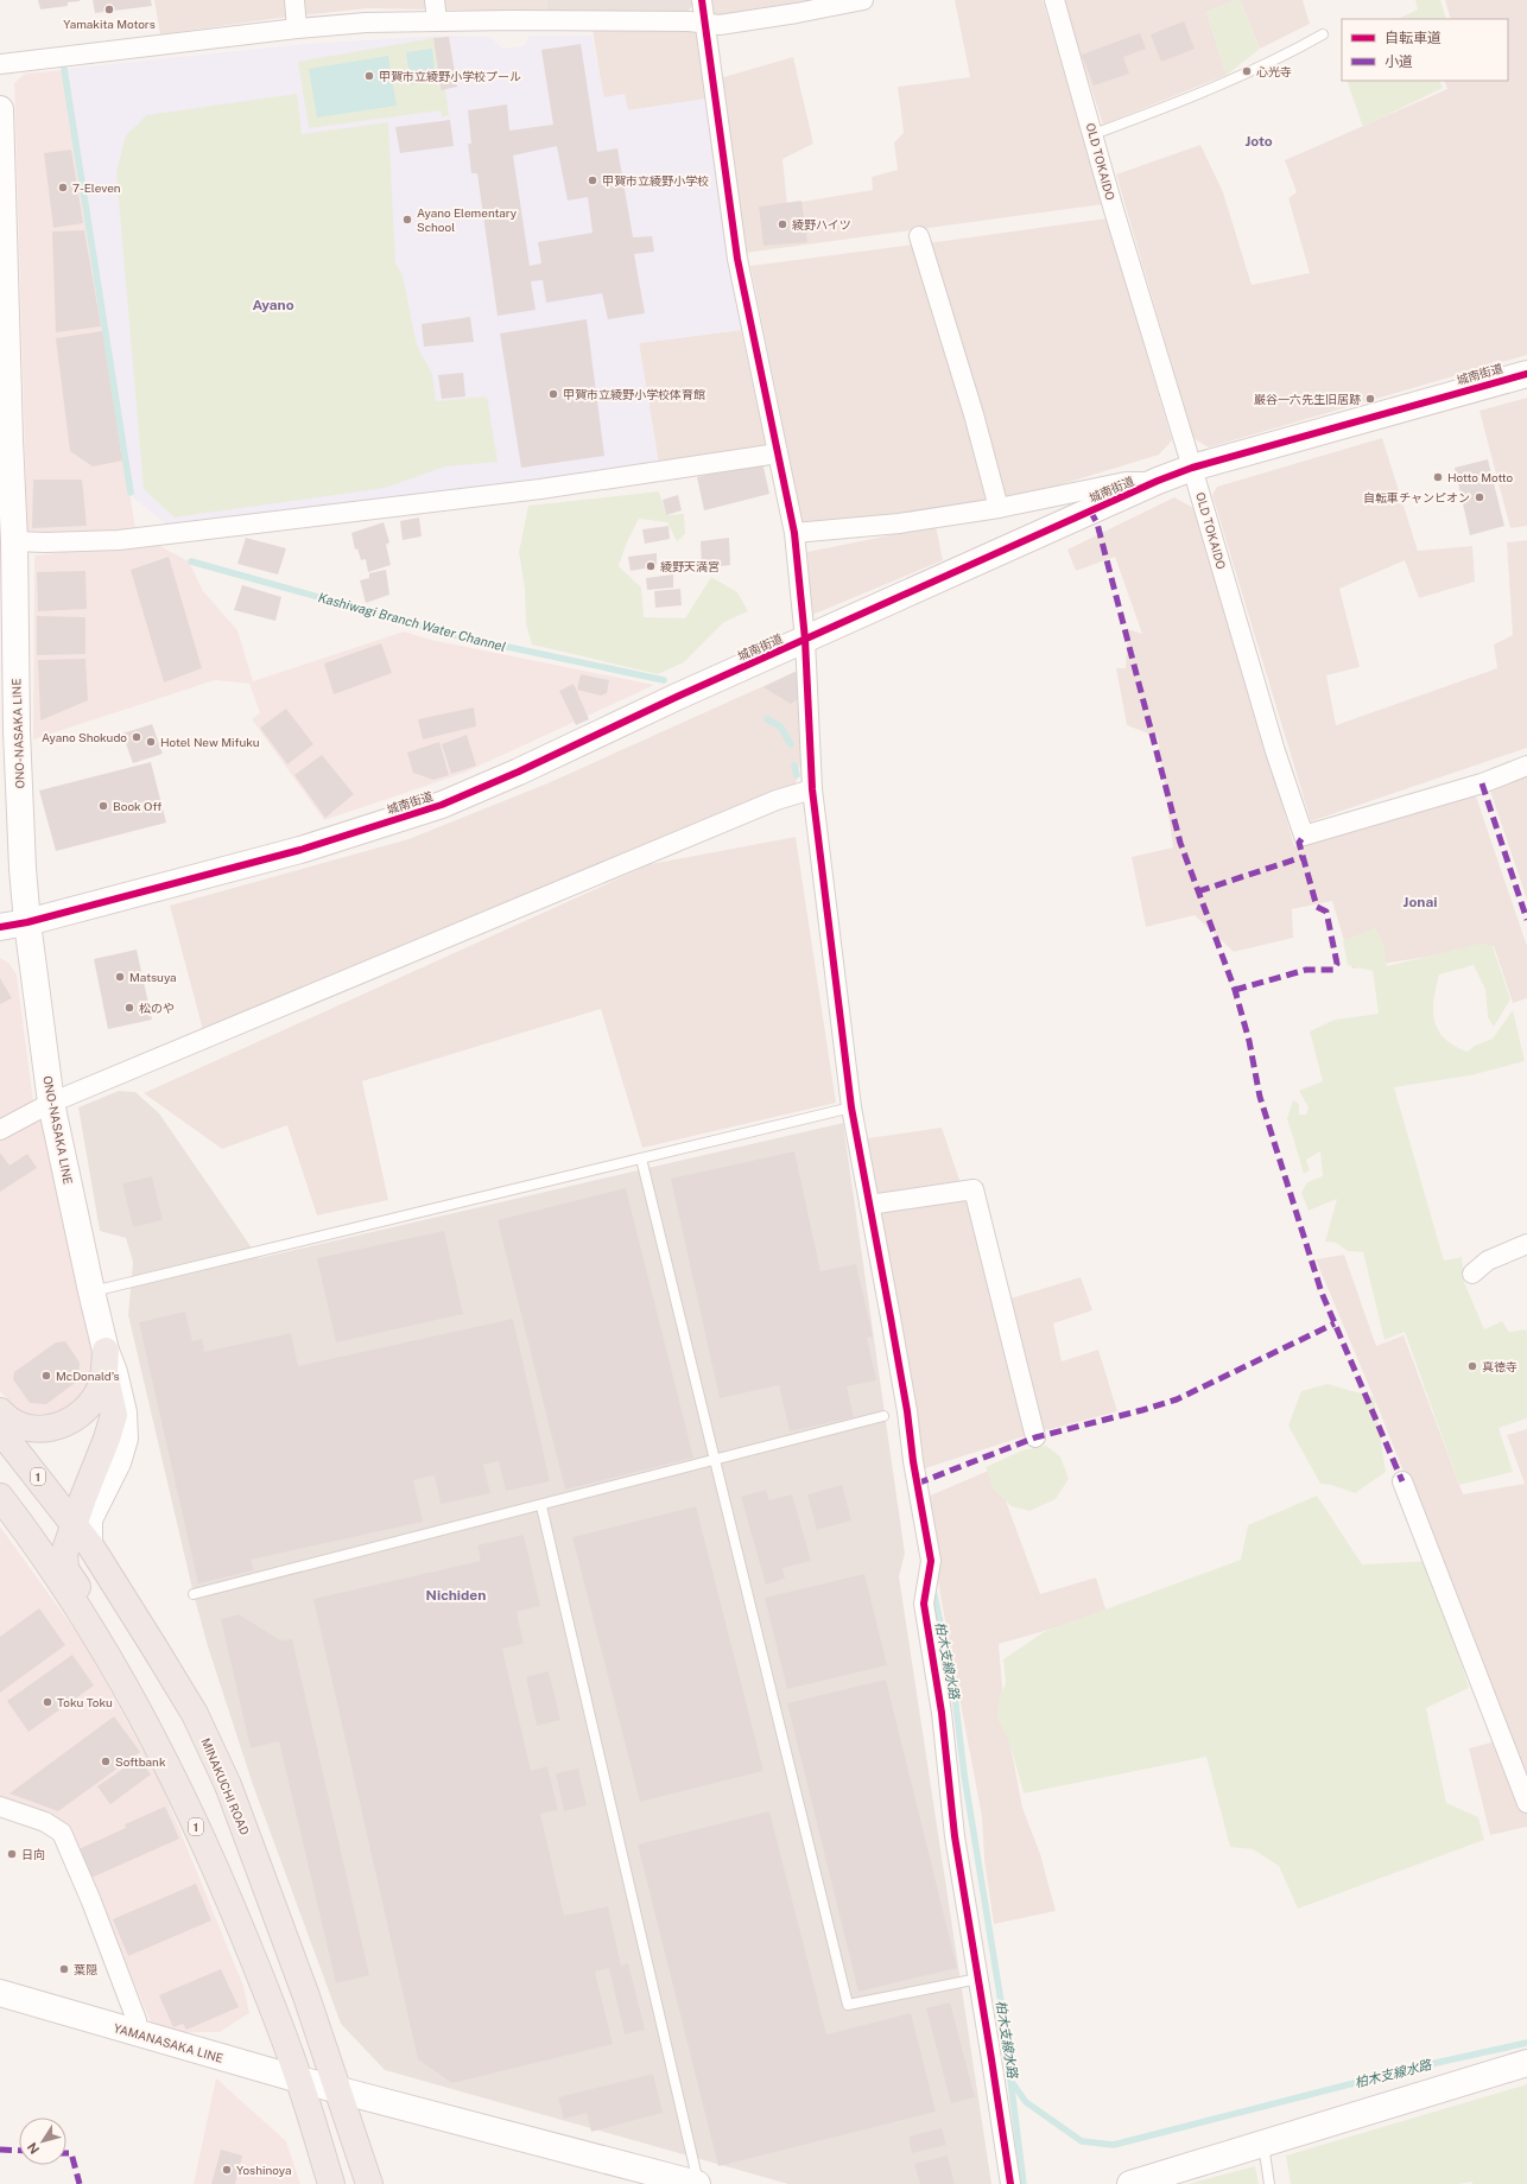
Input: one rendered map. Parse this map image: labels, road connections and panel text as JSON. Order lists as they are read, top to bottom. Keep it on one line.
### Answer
{"streets":{"highway":["1","MINAKUCHI ROAD"],"street":["OLD TOKAIDO","城南街道","ONO-NASAKA LINE","YAMANASAKA LINE"]},"crossings":[["OLD TOKAIDO","城南街道"],["城南街道","ONO-NASAKA LINE"],["ONO-NASAKA LINE","MINAKUCHI ROAD"],["1","YAMANASAKA LINE"],["MINAKUCHI ROAD","YAMANASAKA LINE"]],"districts":["Joto","Ayano","Jonai","Nichiden"],"water":["Kashiwagi Branch Water Channel","柏木支線水路"],"places":["Yamakita Motors","心光寺","甲賀市立綾野小学校プール","甲賀市立綾野小学校","7-Eleven","Ayano Elementary School","綾野ハイツ","甲賀市立綾野小学校体育館","巌谷一六先生旧居跡","Hotto Motto","自転車チャンピオン","綾野天満宮","Ayano Shokudo","Hotel New Mifuku","Book Off","Matsuya","松のや","真徳寺","McDonald's","Toku Toku","Softbank","日向","葉隠","Yoshinoya"],"legend":["自転車道","小道"],"north":"bottom left"}
